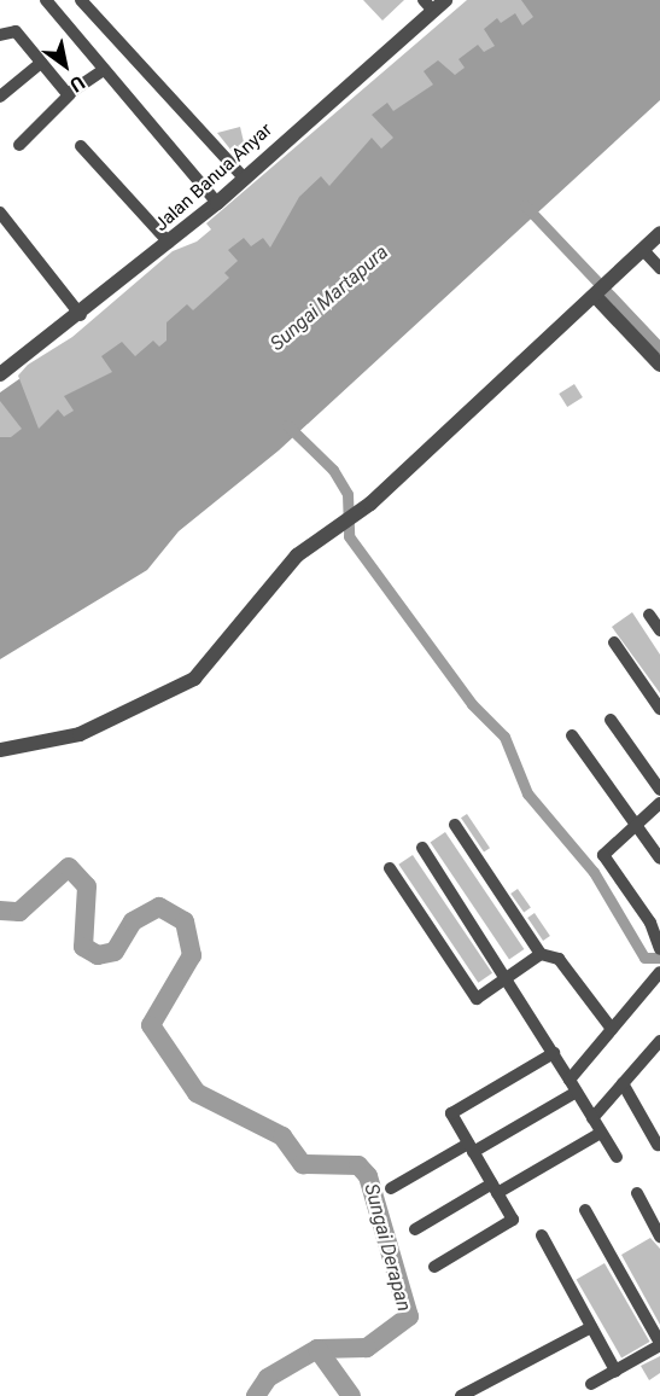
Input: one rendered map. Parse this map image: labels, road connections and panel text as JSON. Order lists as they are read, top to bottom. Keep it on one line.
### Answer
{"streets":{"street":["Jalan Banua Anyar"]},"water":["Sungai Martapura","Sungai Derapan"],"north":"bottom right"}
